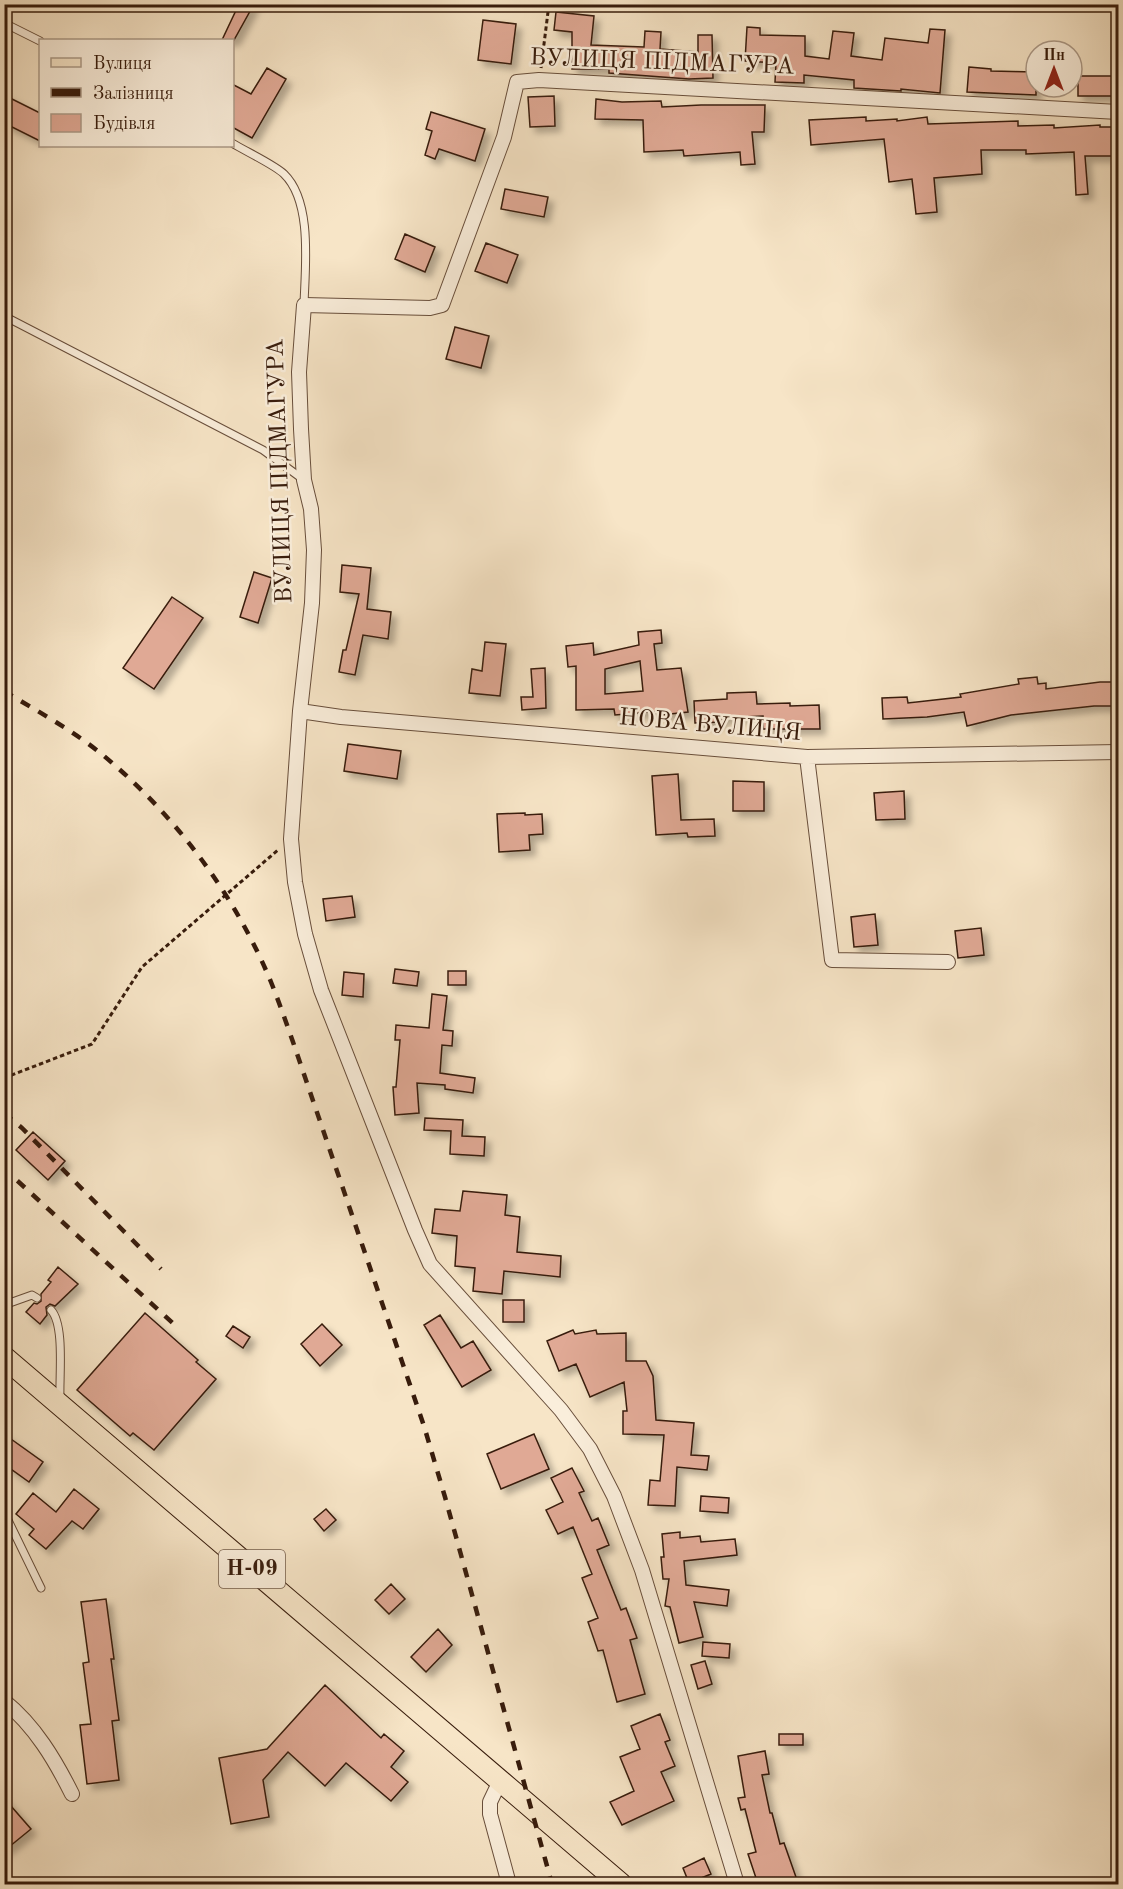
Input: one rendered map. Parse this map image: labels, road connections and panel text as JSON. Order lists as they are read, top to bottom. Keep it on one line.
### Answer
{"streets":{"main road":["Н-09"],"street":["ВУЛИЦЯ ПІДМАГУРА","НОВА ВУЛИЦЯ"]},"crossings":[["ВУЛИЦЯ ПІДМАГУРА","НОВА ВУЛИЦЯ"]],"legend":["Вулиця","Залізниця","Будівля"],"north":"top"}
